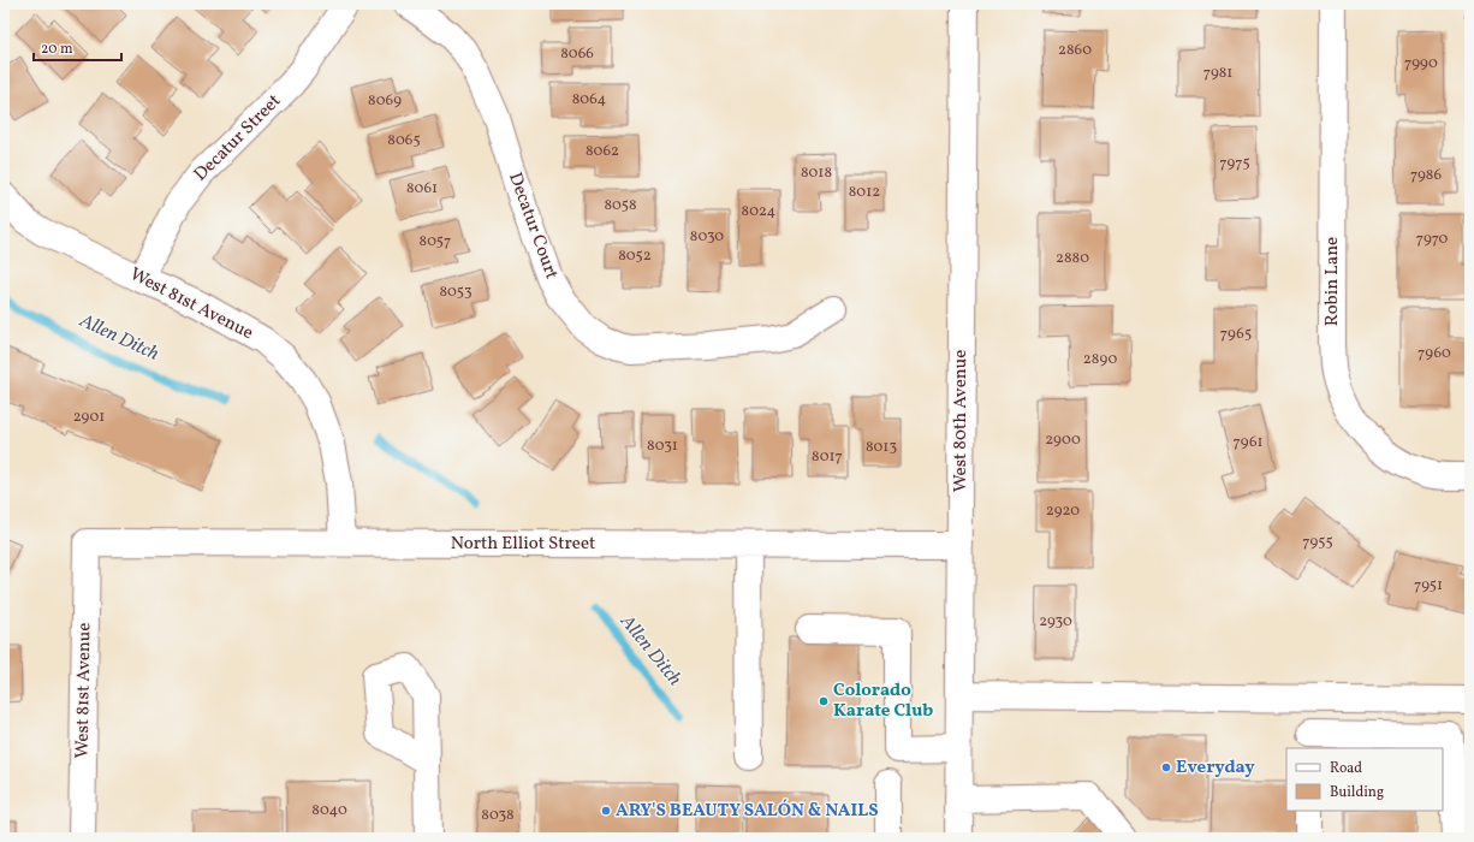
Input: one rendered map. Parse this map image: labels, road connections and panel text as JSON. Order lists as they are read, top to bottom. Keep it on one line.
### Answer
{"streets":{"street":["Decatur Street","Decatur Court","Robin Lane","West 81st Avenue","West 80th Avenue","North Elliot Street"]},"crossings":[["Decatur Street","West 81st Avenue"],["West 81st Avenue","North Elliot Street"],["West 80th Avenue","North Elliot Street"]],"water":["Allen Ditch"],"places":["Colorado Karate Club","Everyday","ARY'S BEAUTY SALÓN & NAILS"],"house_numbers":["2860","8066","7990","7981","8064","8069","8065","8062","7975","8018","7986","8061","8012","8058","8024","8030","7970","8057","8052","2880","8053","7965","7960","2890","2901","2900","7961","8031","8013","8017","2920","7955","7951","2930","8040","8038"],"legend":["Road","Building"],"scale_bar":"20 m"}
